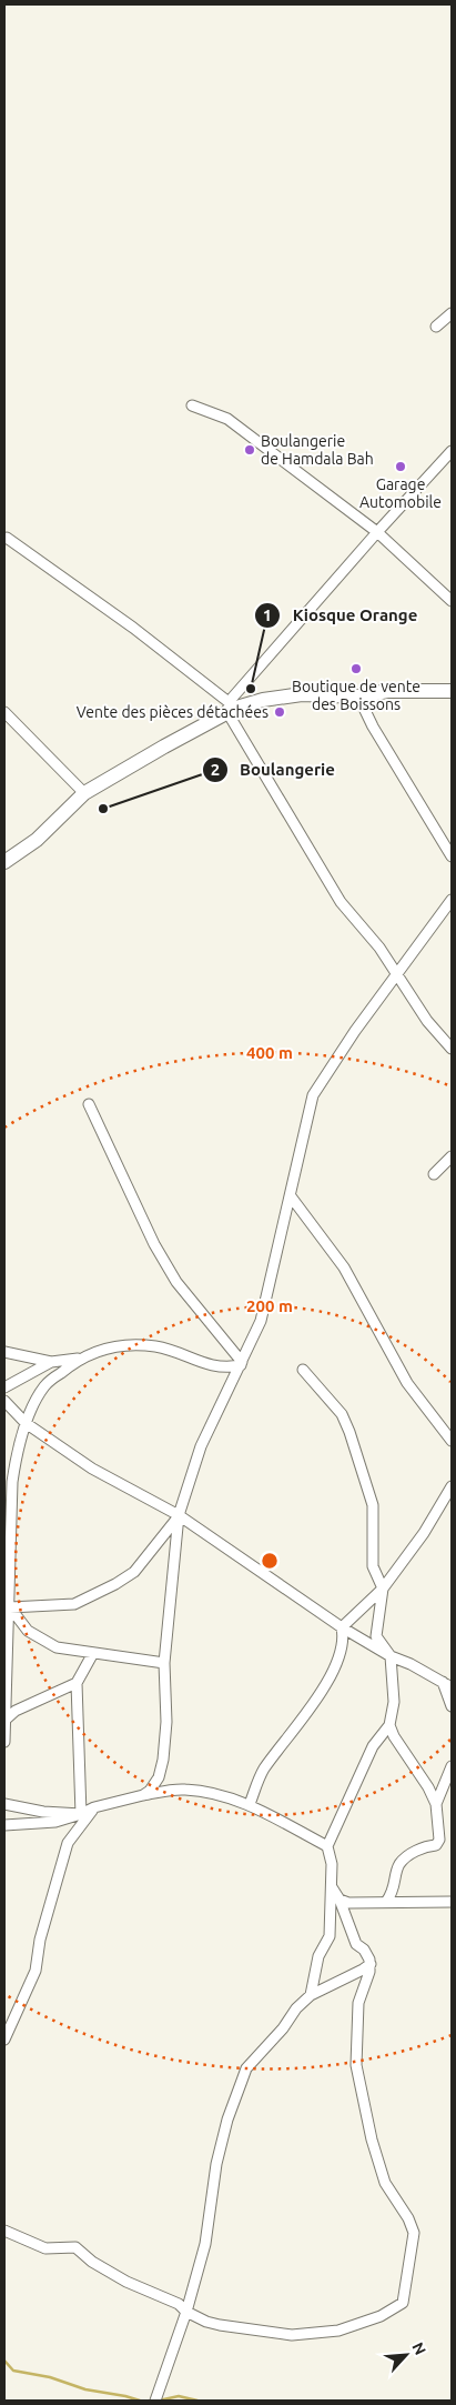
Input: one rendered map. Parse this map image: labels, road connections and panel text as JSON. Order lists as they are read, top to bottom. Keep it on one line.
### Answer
{"places":["Boulangerie de Hamdala Bah","Garage Automobile","Boutique de vente des Boissons","Kiosque Orange","Vente des pièces détachées","Boulangerie"],"north":"top right","rings":["400 m","200 m"]}
